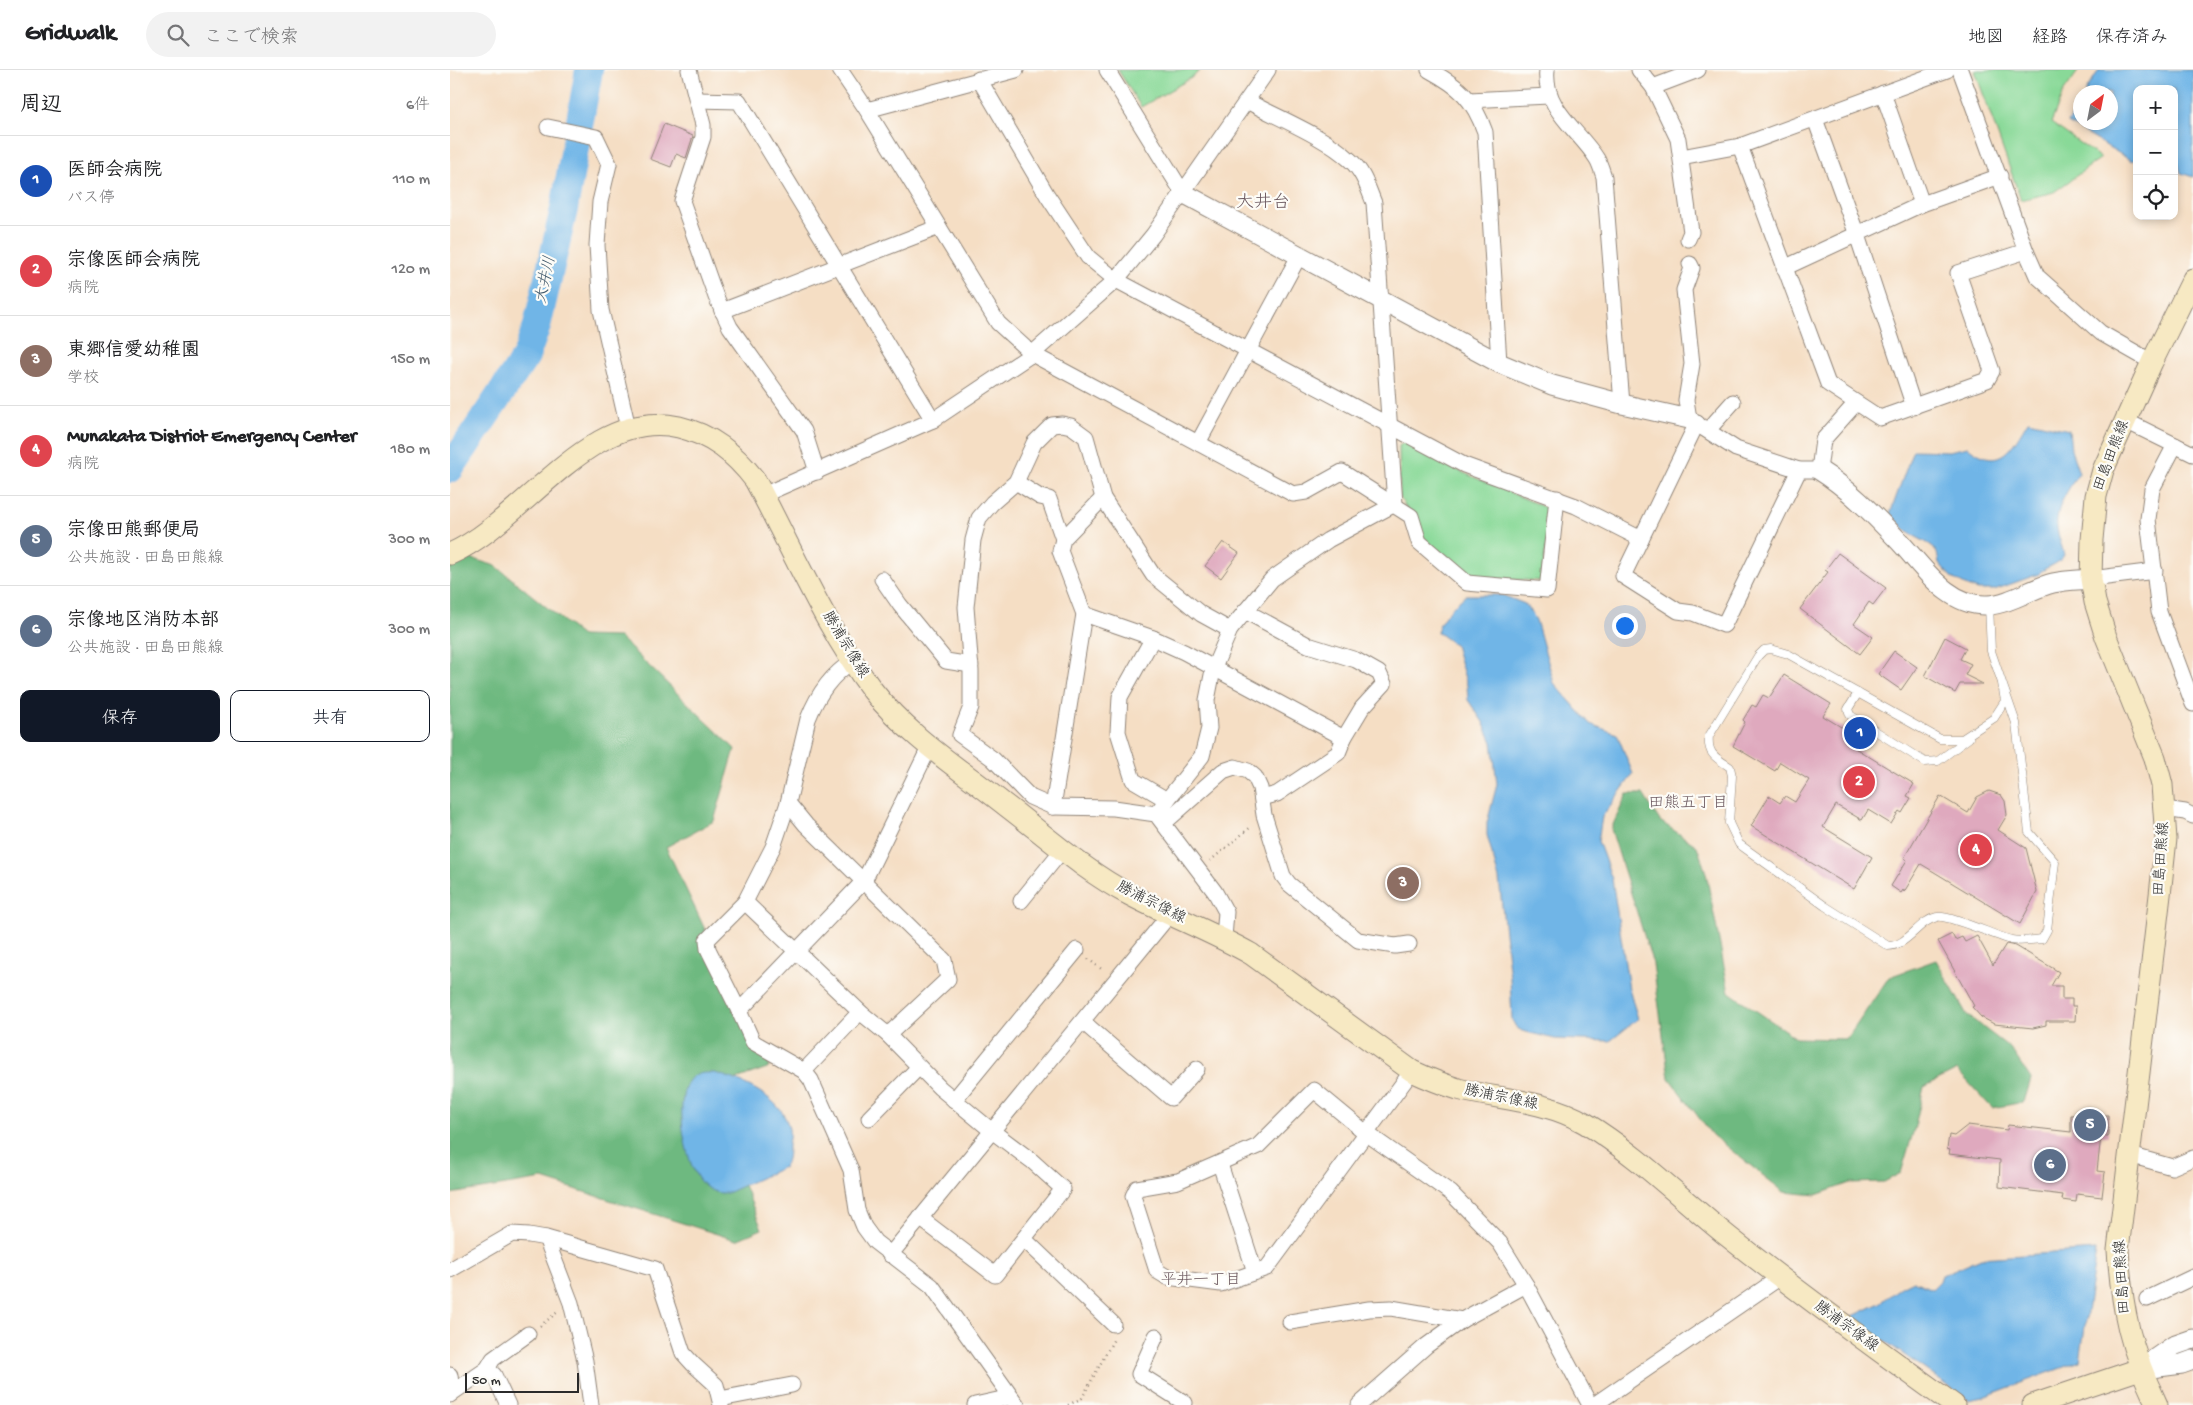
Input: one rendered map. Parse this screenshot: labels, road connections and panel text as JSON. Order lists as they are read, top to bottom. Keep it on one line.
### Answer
{"streets":{"main road":["田島田熊線","勝浦宗像線"]},"districts":["大井台","田熊五丁目","平井一丁目"],"water":["大井川"],"scale_bar":"50 m","north":"top right","page":{"header":"Gridwalk","search":"ここで検索","nav":["地図","経路","保存済み"],"heading":["周辺","6件"],"map_buttons":["+","−"],"list":[{"mark":"1","name":"医師会病院","note":"バス停","value":"110 m"},{"mark":"2","name":"宗像医師会病院","note":"病院","value":"120 m"},{"mark":"3","name":"東郷信愛幼稚園","note":"学校","value":"150 m"},{"mark":"4","name":"Munakata District Emergency Center","note":"病院","value":"180 m"},{"mark":"5","name":"宗像田熊郵便局","note":"公共施設 · 田島田熊線","value":"300 m"},{"mark":"6","name":"宗像地区消防本部","note":"公共施設 · 田島田熊線","value":"300 m"}],"buttons":["保存","共有"],"pins":["1","2","4","3","5","6"],"scale":"50 m"}}
